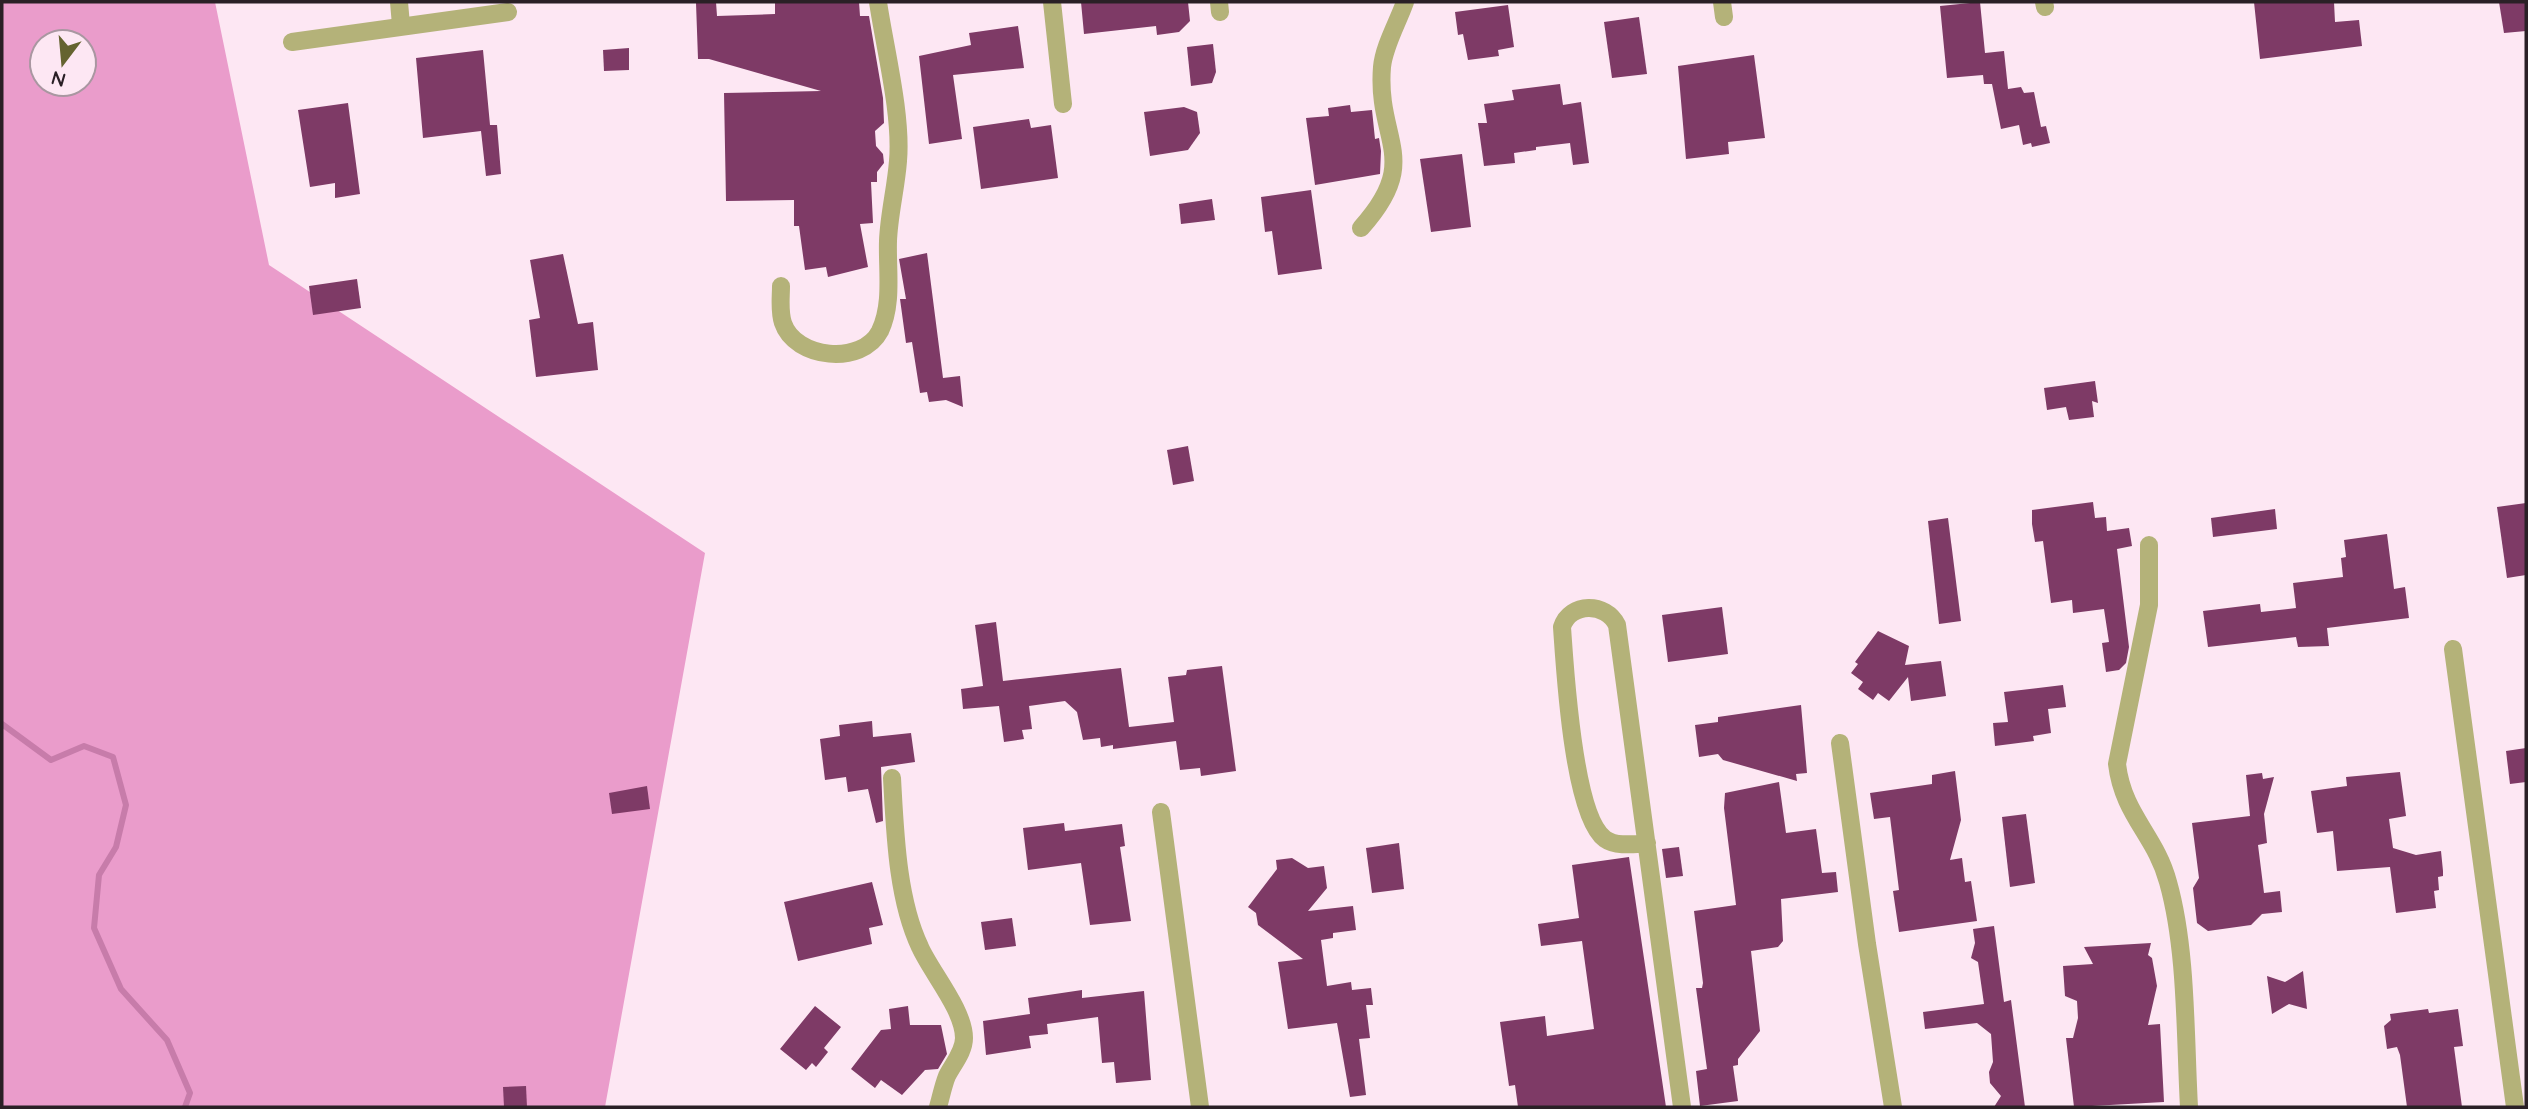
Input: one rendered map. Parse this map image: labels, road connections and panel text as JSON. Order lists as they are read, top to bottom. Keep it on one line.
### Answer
{"north":"bottom"}
